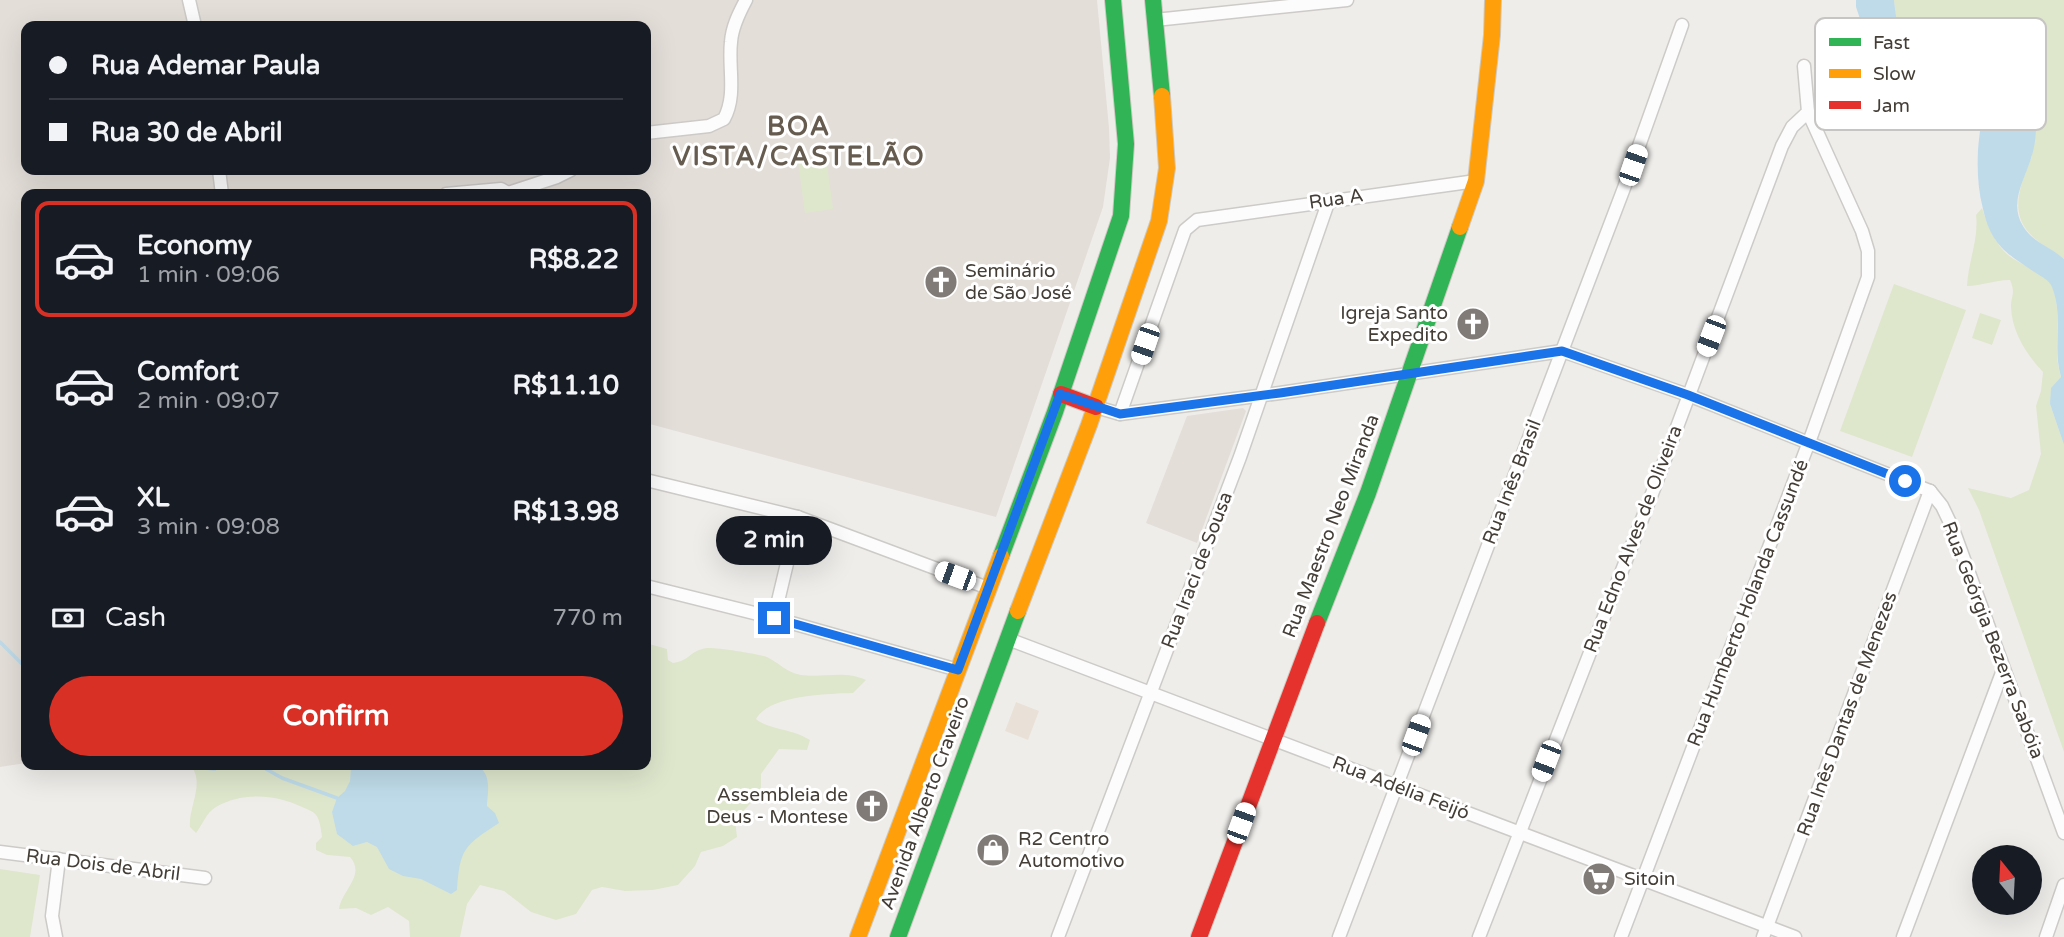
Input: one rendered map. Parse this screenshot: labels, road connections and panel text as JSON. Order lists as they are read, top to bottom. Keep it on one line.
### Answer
{"streets":{"main road":["Rua Maestro Neo Miranda","Avenida Alberto Craveiro"],"street":["Rua A","Rua Inês Brasil","Rua Edno Alves de Oliveira","Rua Iraci de Sousa","Rua Humberto Holanda Cassundé","Rua Geórgia Bezerra Sabóia","Rua Inês Dantas de Menezes","Rua Adélia Feijó","Rua Dois de Abril"]},"crossings":[["Rua A","Rua Maestro Neo Miranda"],["Rua A","Rua Iraci de Sousa"],["Rua Inês Brasil","Rua Adélia Feijó"],["Rua Maestro Neo Miranda","Rua Adélia Feijó"],["Rua Edno Alves de Oliveira","Rua Humberto Holanda Cassundé"],["Rua Edno Alves de Oliveira","Rua Adélia Feijó"],["Rua Iraci de Sousa","Rua Adélia Feijó"],["Rua Humberto Holanda Cassundé","Rua Adélia Feijó"],["Rua Geórgia Bezerra Sabóia","Rua Inês Dantas de Menezes"],["Rua Inês Dantas de Menezes","Rua Adélia Feijó"],["Rua Adélia Feijó","Avenida Alberto Craveiro"]],"districts":["BOA VISTA/CASTELÃO"],"places":{"church":["Seminário de São José","Igreja Santo Expedito","Assembleia de Deus - Montese"],"shop":["R2 Centro Automotivo"],"supermarket":["Sitoin"]},"legend":["Fast","Slow","Jam"],"north":"top","page":{"banner":["Rua Ademar Paula","Rua 30 de Abril"],"list":[{"name":"Economy","note":"1 min · 09:06","value":"R$8.22"},{"name":"Comfort","note":"2 min · 09:07","value":"R$11.10"},{"name":"XL","note":"3 min · 09:08","value":"R$13.98"}],"bubble":"2 min","pay":["Cash","770 m"],"buttons":"Confirm"}}
